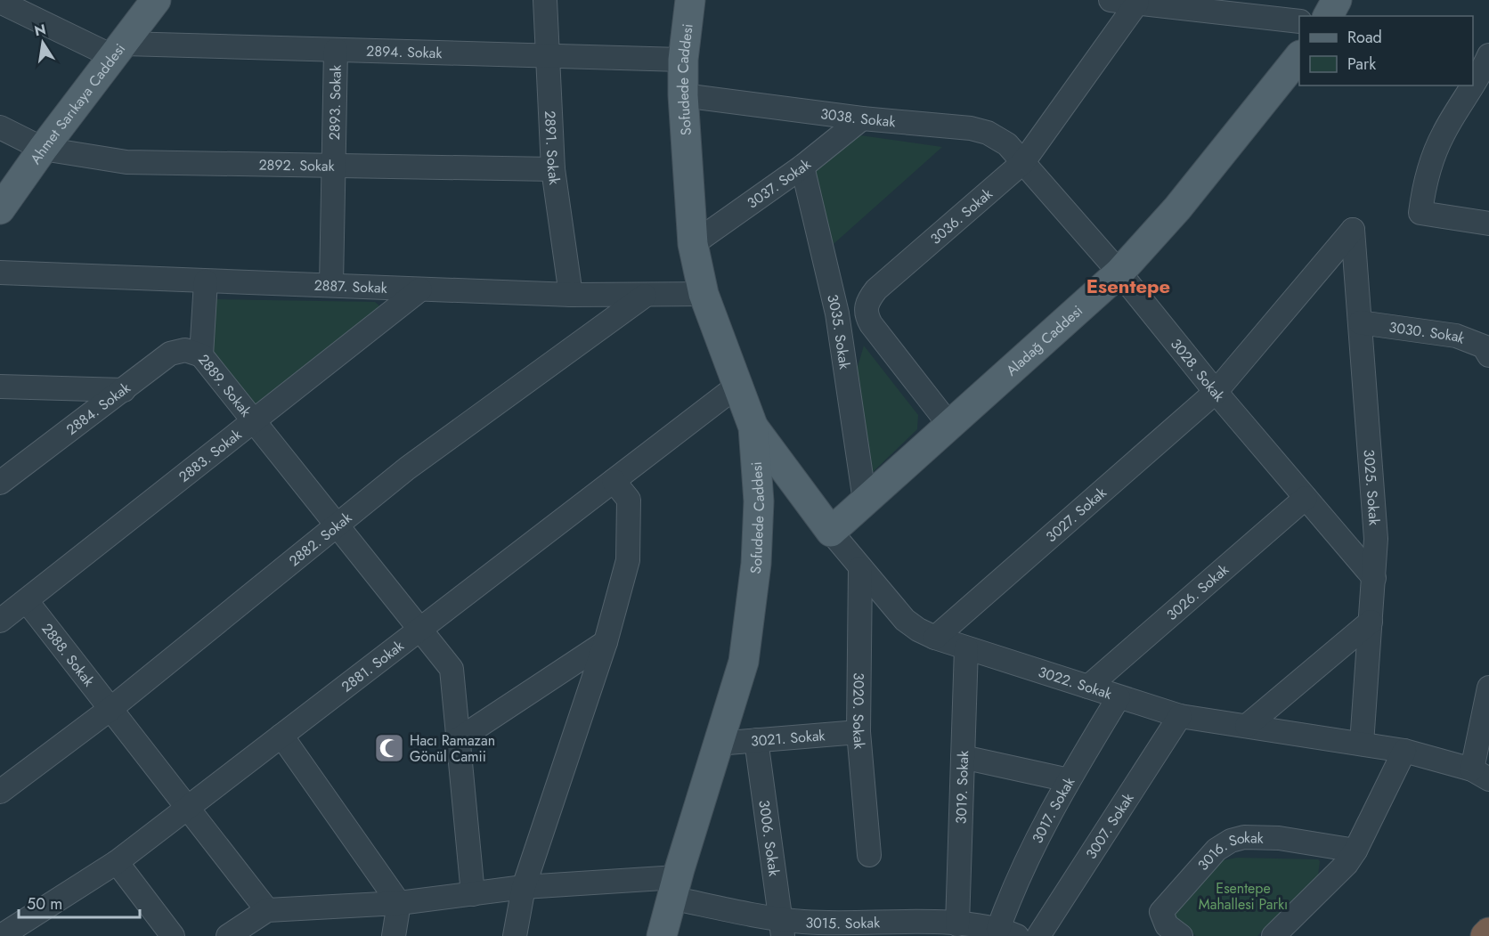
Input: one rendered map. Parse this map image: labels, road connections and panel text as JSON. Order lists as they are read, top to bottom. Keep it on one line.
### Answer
{"streets":{"main road":["Sofudede Caddesi","Ahmet Sarıkaya Caddesi","Aladağ Caddesi","3022. Sokak"],"street":["2894. Sokak","2893. Sokak","3038. Sokak","2891. Sokak","2892. Sokak","3037. Sokak","3036. Sokak","2887. Sokak","3035. Sokak","3030. Sokak","3028. Sokak","2889. Sokak","2884. Sokak","2883. Sokak","3025. Sokak","3027. Sokak","2882. Sokak","3026. Sokak","2888. Sokak","2881. Sokak","3020. Sokak","3021. Sokak","3019. Sokak","3017. Sokak","3007. Sokak","3006. Sokak","3016. Sokak","3015. Sokak"]},"crossings":[["2894. Sokak","Sofudede Caddesi"],["2894. Sokak","2893. Sokak"],["2894. Sokak","Ahmet Sarıkaya Caddesi"],["2894. Sokak","2891. Sokak"],["Sofudede Caddesi","3038. Sokak"],["Sofudede Caddesi","3037. Sokak"],["Sofudede Caddesi","2887. Sokak"],["Sofudede Caddesi","2881. Sokak"],["Sofudede Caddesi","3022. Sokak"],["Sofudede Caddesi","3021. Sokak"],["Sofudede Caddesi","3015. Sokak"],["2893. Sokak","2892. Sokak"],["2893. Sokak","2887. Sokak"],["Ahmet Sarıkaya Caddesi","2892. Sokak"],["3038. Sokak","3037. Sokak"],["3038. Sokak","3036. Sokak"],["3038. Sokak","3028. Sokak"],["2891. Sokak","2892. Sokak"],["2891. Sokak","2887. Sokak"],["3037. Sokak","3035. Sokak"],["3036. Sokak","Aladağ Caddesi"],["3036. Sokak","3028. Sokak"],["2887. Sokak","2889. Sokak"],["2887. Sokak","2883. Sokak"],["2887. Sokak","2882. Sokak"],["3035. Sokak","Aladağ Caddesi"],["3030. Sokak","3025. Sokak"],["Aladağ Caddesi","3028. Sokak"],["Aladağ Caddesi","3022. Sokak"],["3028. Sokak","3025. Sokak"],["3028. Sokak","3027. Sokak"],["3028. Sokak","3026. Sokak"],["2889. Sokak","2884. Sokak"],["2889. Sokak","2883. Sokak"],["2889. Sokak","2882. Sokak"],["2889. Sokak","2881. Sokak"],["2889. Sokak","3015. Sokak"],["2883. Sokak","2888. Sokak"],["3025. Sokak","3027. Sokak"],["3025. Sokak","3022. Sokak"],["3027. Sokak","3022. Sokak"],["2882. Sokak","2888. Sokak"],["3026. Sokak","3022. Sokak"],["2888. Sokak","2881. Sokak"],["2888. Sokak","3015. Sokak"],["3022. Sokak","3020. Sokak"],["3022. Sokak","3019. Sokak"],["3022. Sokak","3017. Sokak"],["3022. Sokak","3007. Sokak"],["3020. Sokak","3021. Sokak"],["3021. Sokak","3006. Sokak"],["3019. Sokak","3015. Sokak"],["3017. Sokak","3015. Sokak"],["3006. Sokak","3015. Sokak"]],"districts":["Esentepe"],"parks":["Esentepe Mahallesi Parkı"],"places":{"mosque":["Hacı Ramazan Gönül Camii"]},"legend":["Road","Park"],"scale_bar":"50 m","north":"top"}
